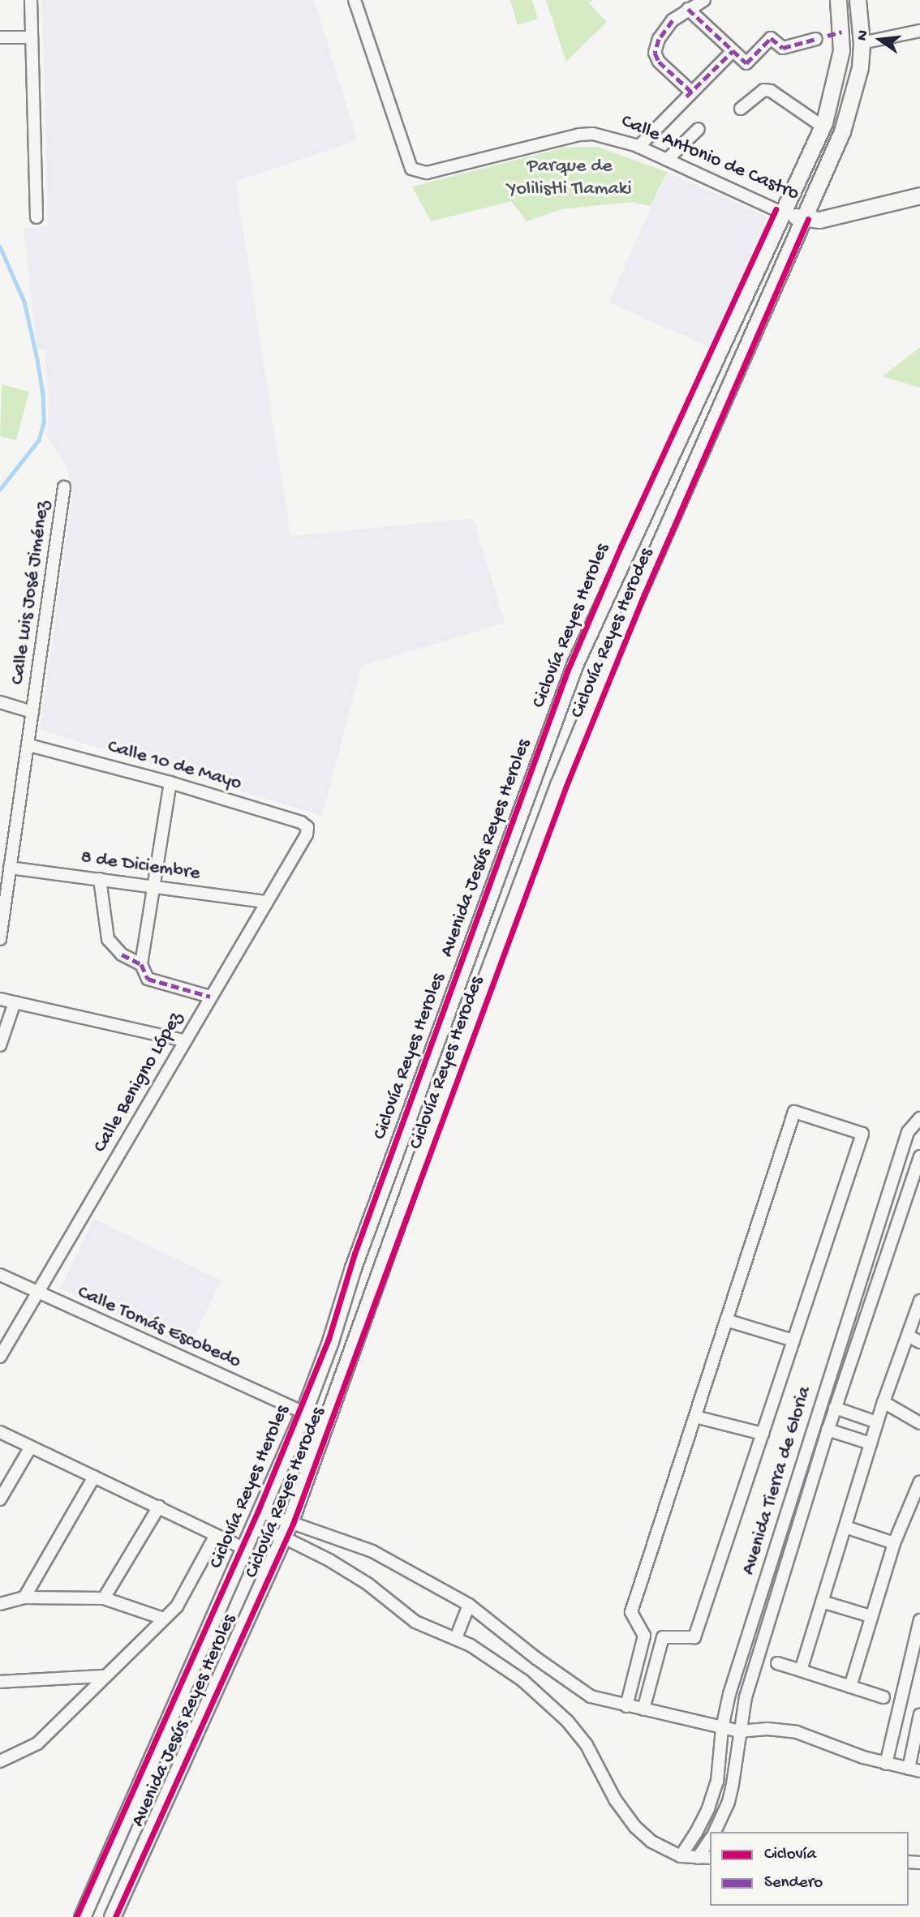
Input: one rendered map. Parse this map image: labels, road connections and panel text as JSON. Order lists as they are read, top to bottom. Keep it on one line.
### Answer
{"streets":{"street":["Calle Antonio de Castro","Calle Luis José Jiménez","Calle 10 de Mayo","Avenida Jesús Reyes Heroles","8 de Diciembre","Calle Benigno López","Calle Tomás Escobedo","Avenida Tierra de Gloria"],"cycle path":["Ciclovía Reyes Heroles","Ciclovía Reyes Herodes"]},"crossings":[["Calle Antonio de Castro","Avenida Jesús Reyes Heroles"],["Calle Luis José Jiménez","Calle 10 de Mayo"],["Calle Luis José Jiménez","8 de Diciembre"],["Calle 10 de Mayo","Calle Benigno López"],["Avenida Jesús Reyes Heroles","Calle Tomás Escobedo"],["8 de Diciembre","Calle Benigno López"],["Calle Benigno López","Calle Tomás Escobedo"]],"parks":["Parque de Yolilistli Tlamaki"],"legend":["Ciclovía","Sendero"],"north":"left"}
